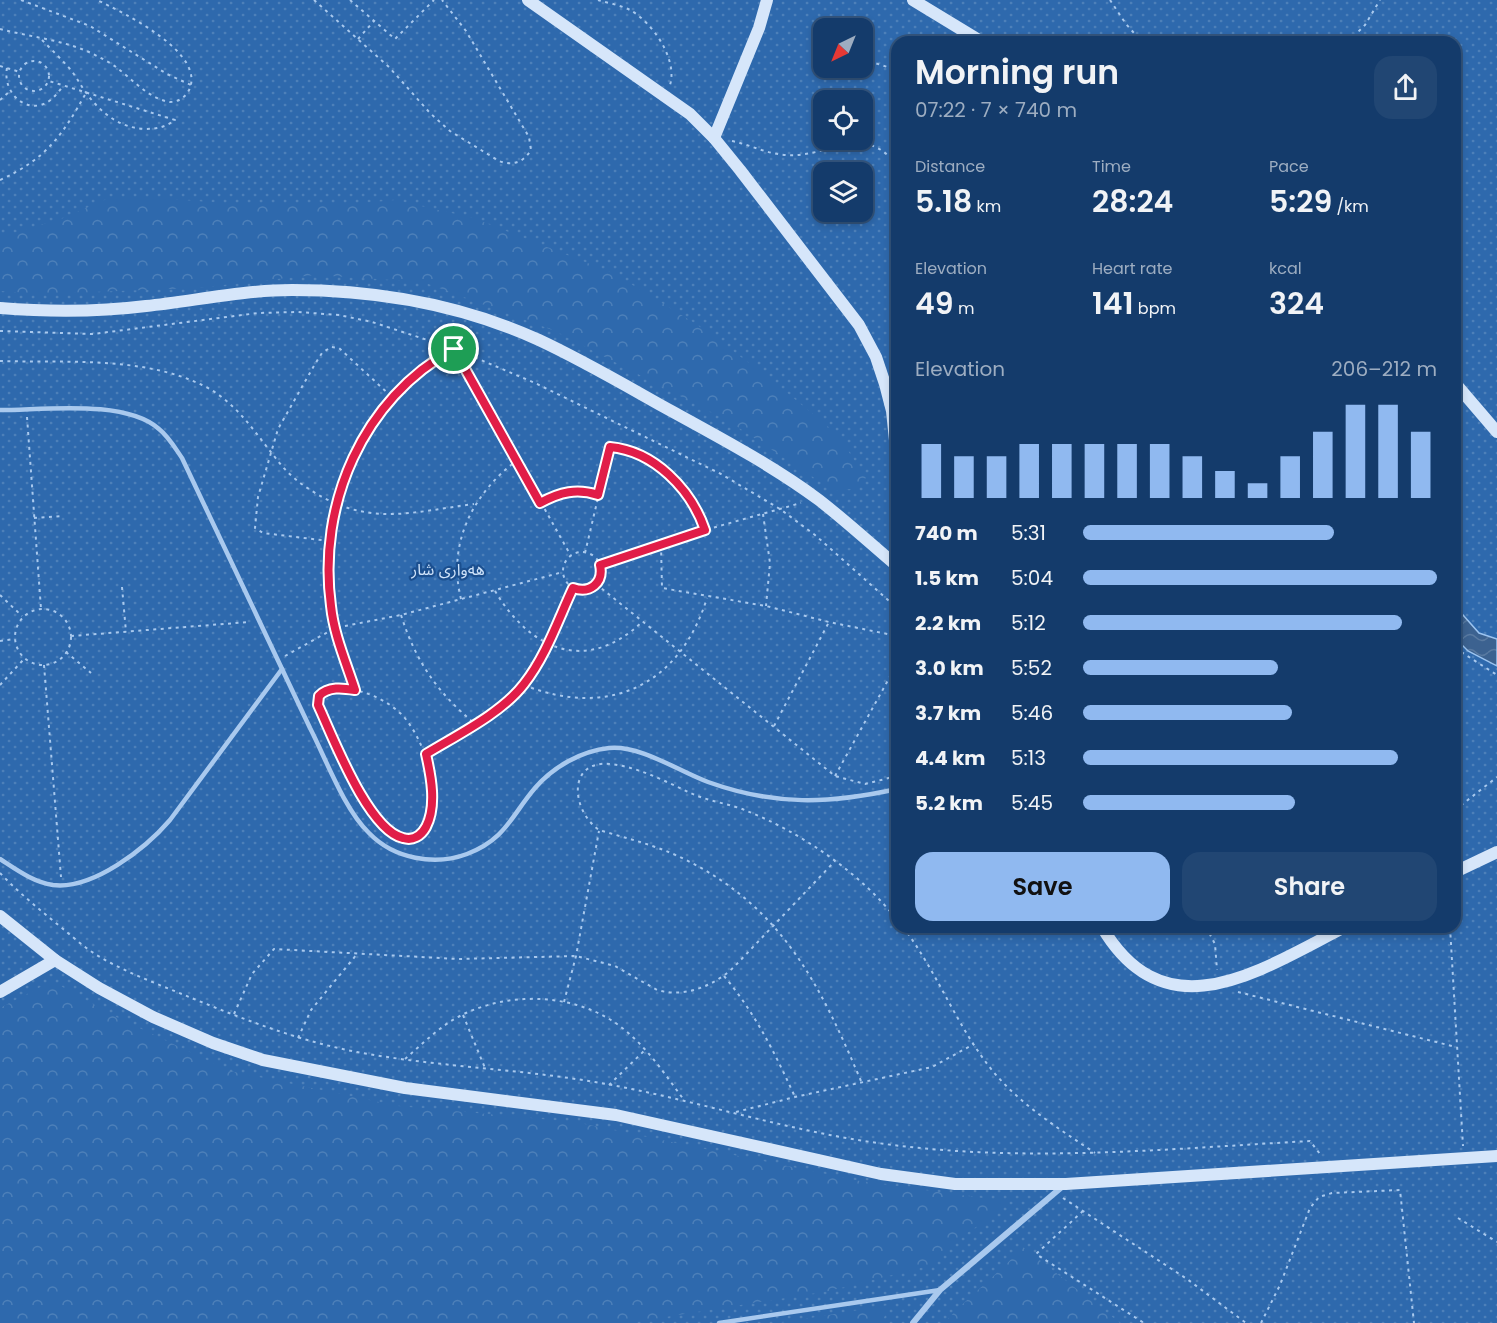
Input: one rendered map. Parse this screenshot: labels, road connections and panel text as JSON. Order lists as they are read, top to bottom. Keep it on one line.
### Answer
{"parks":["هەواری شار"],"north":"bottom left","page":{"heading":["Morning run","07:22 · 7 × 740 m"],"stats":[["Distance","5.18 km"],["Time","28:24"],["Pace","5:29 /km"],["Elevation","49 m"],["Heart rate","141 bpm"],["kcal","324"]],"chart":["Elevation","206–212 m"],"list":[{"name":"740 m","note":"5:31"},{"name":"1.5 km","note":"5:04"},{"name":"2.2 km","note":"5:12"},{"name":"3.0 km","note":"5:52"},{"name":"3.7 km","note":"5:46"},{"name":"4.4 km","note":"5:13"},{"name":"5.2 km","note":"5:45"}],"buttons":["Save","Share"]}}
